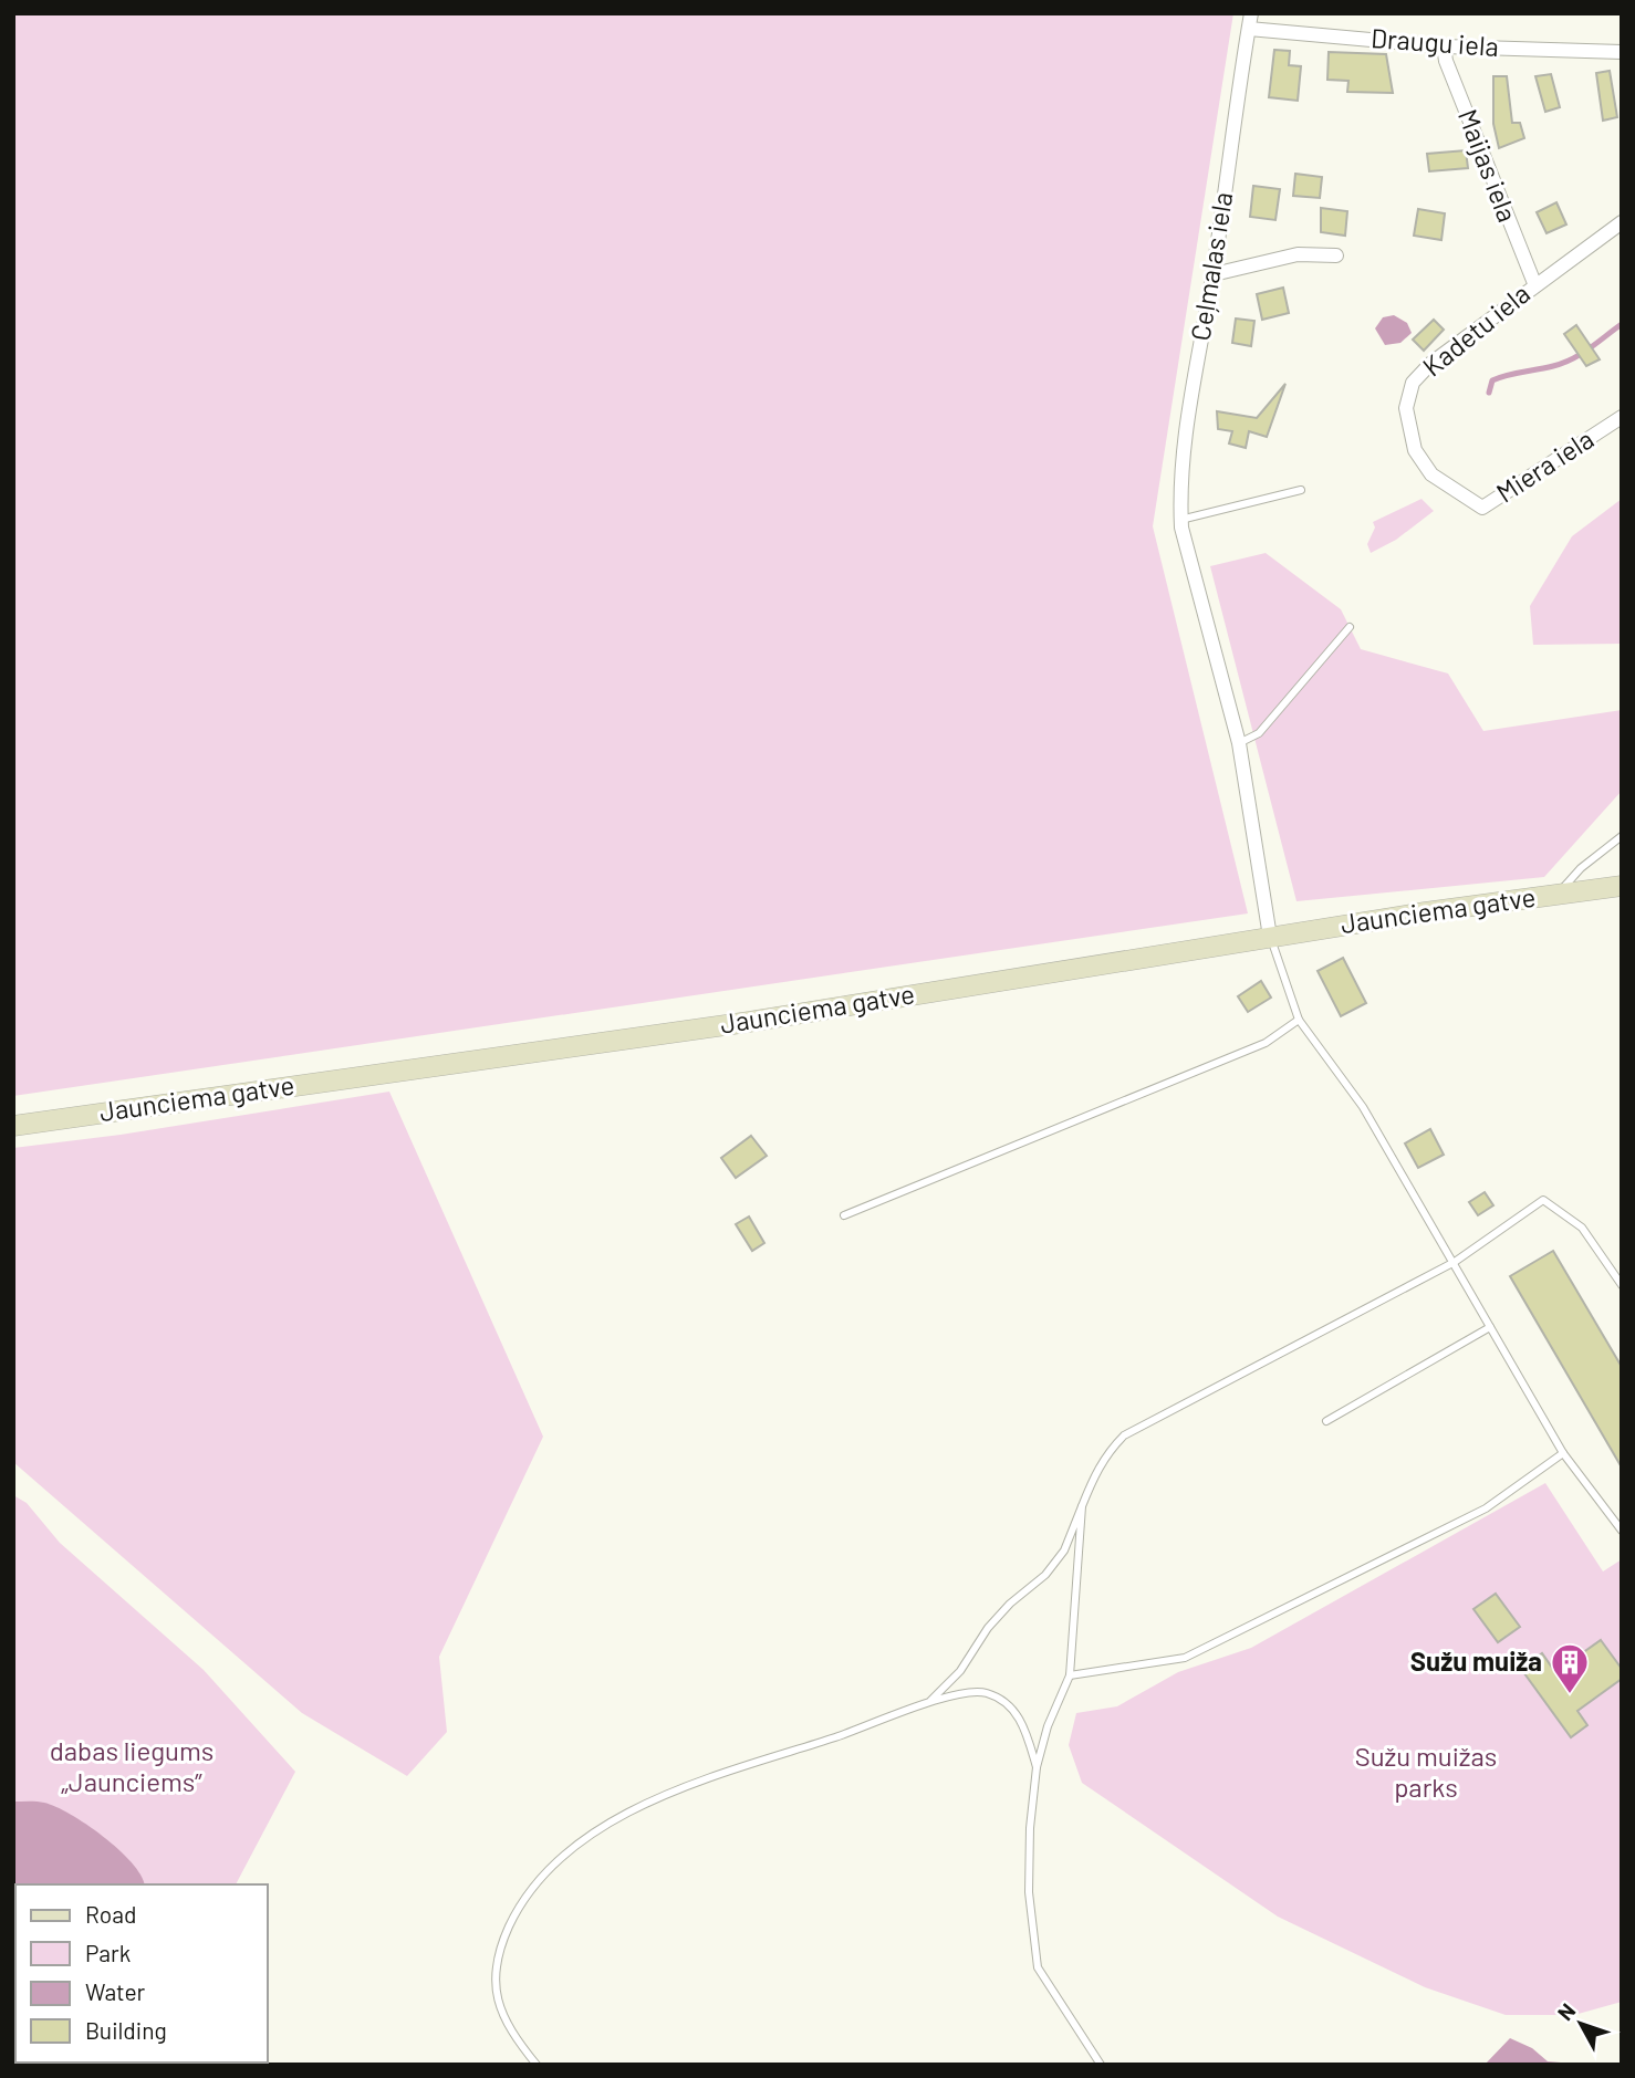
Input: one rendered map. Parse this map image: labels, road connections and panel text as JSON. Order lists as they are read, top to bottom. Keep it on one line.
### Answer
{"streets":{"main road":["Jaunciema gatve"],"street":["Draugu iela","Maijas iela","Ceļmalas iela","Kadetu iela","Miera iela"]},"crossings":[["Draugu iela","Maijas iela"],["Draugu iela","Ceļmalas iela"],["Maijas iela","Kadetu iela"],["Ceļmalas iela","Jaunciema gatve"],["Kadetu iela","Miera iela"]],"parks":["dabas liegums „Jaunciems”","Sužu muižas parks"],"places":{"building":["Sužu muiža"]},"legend":["Road","Park","Water","Building"],"north":"top left"}
